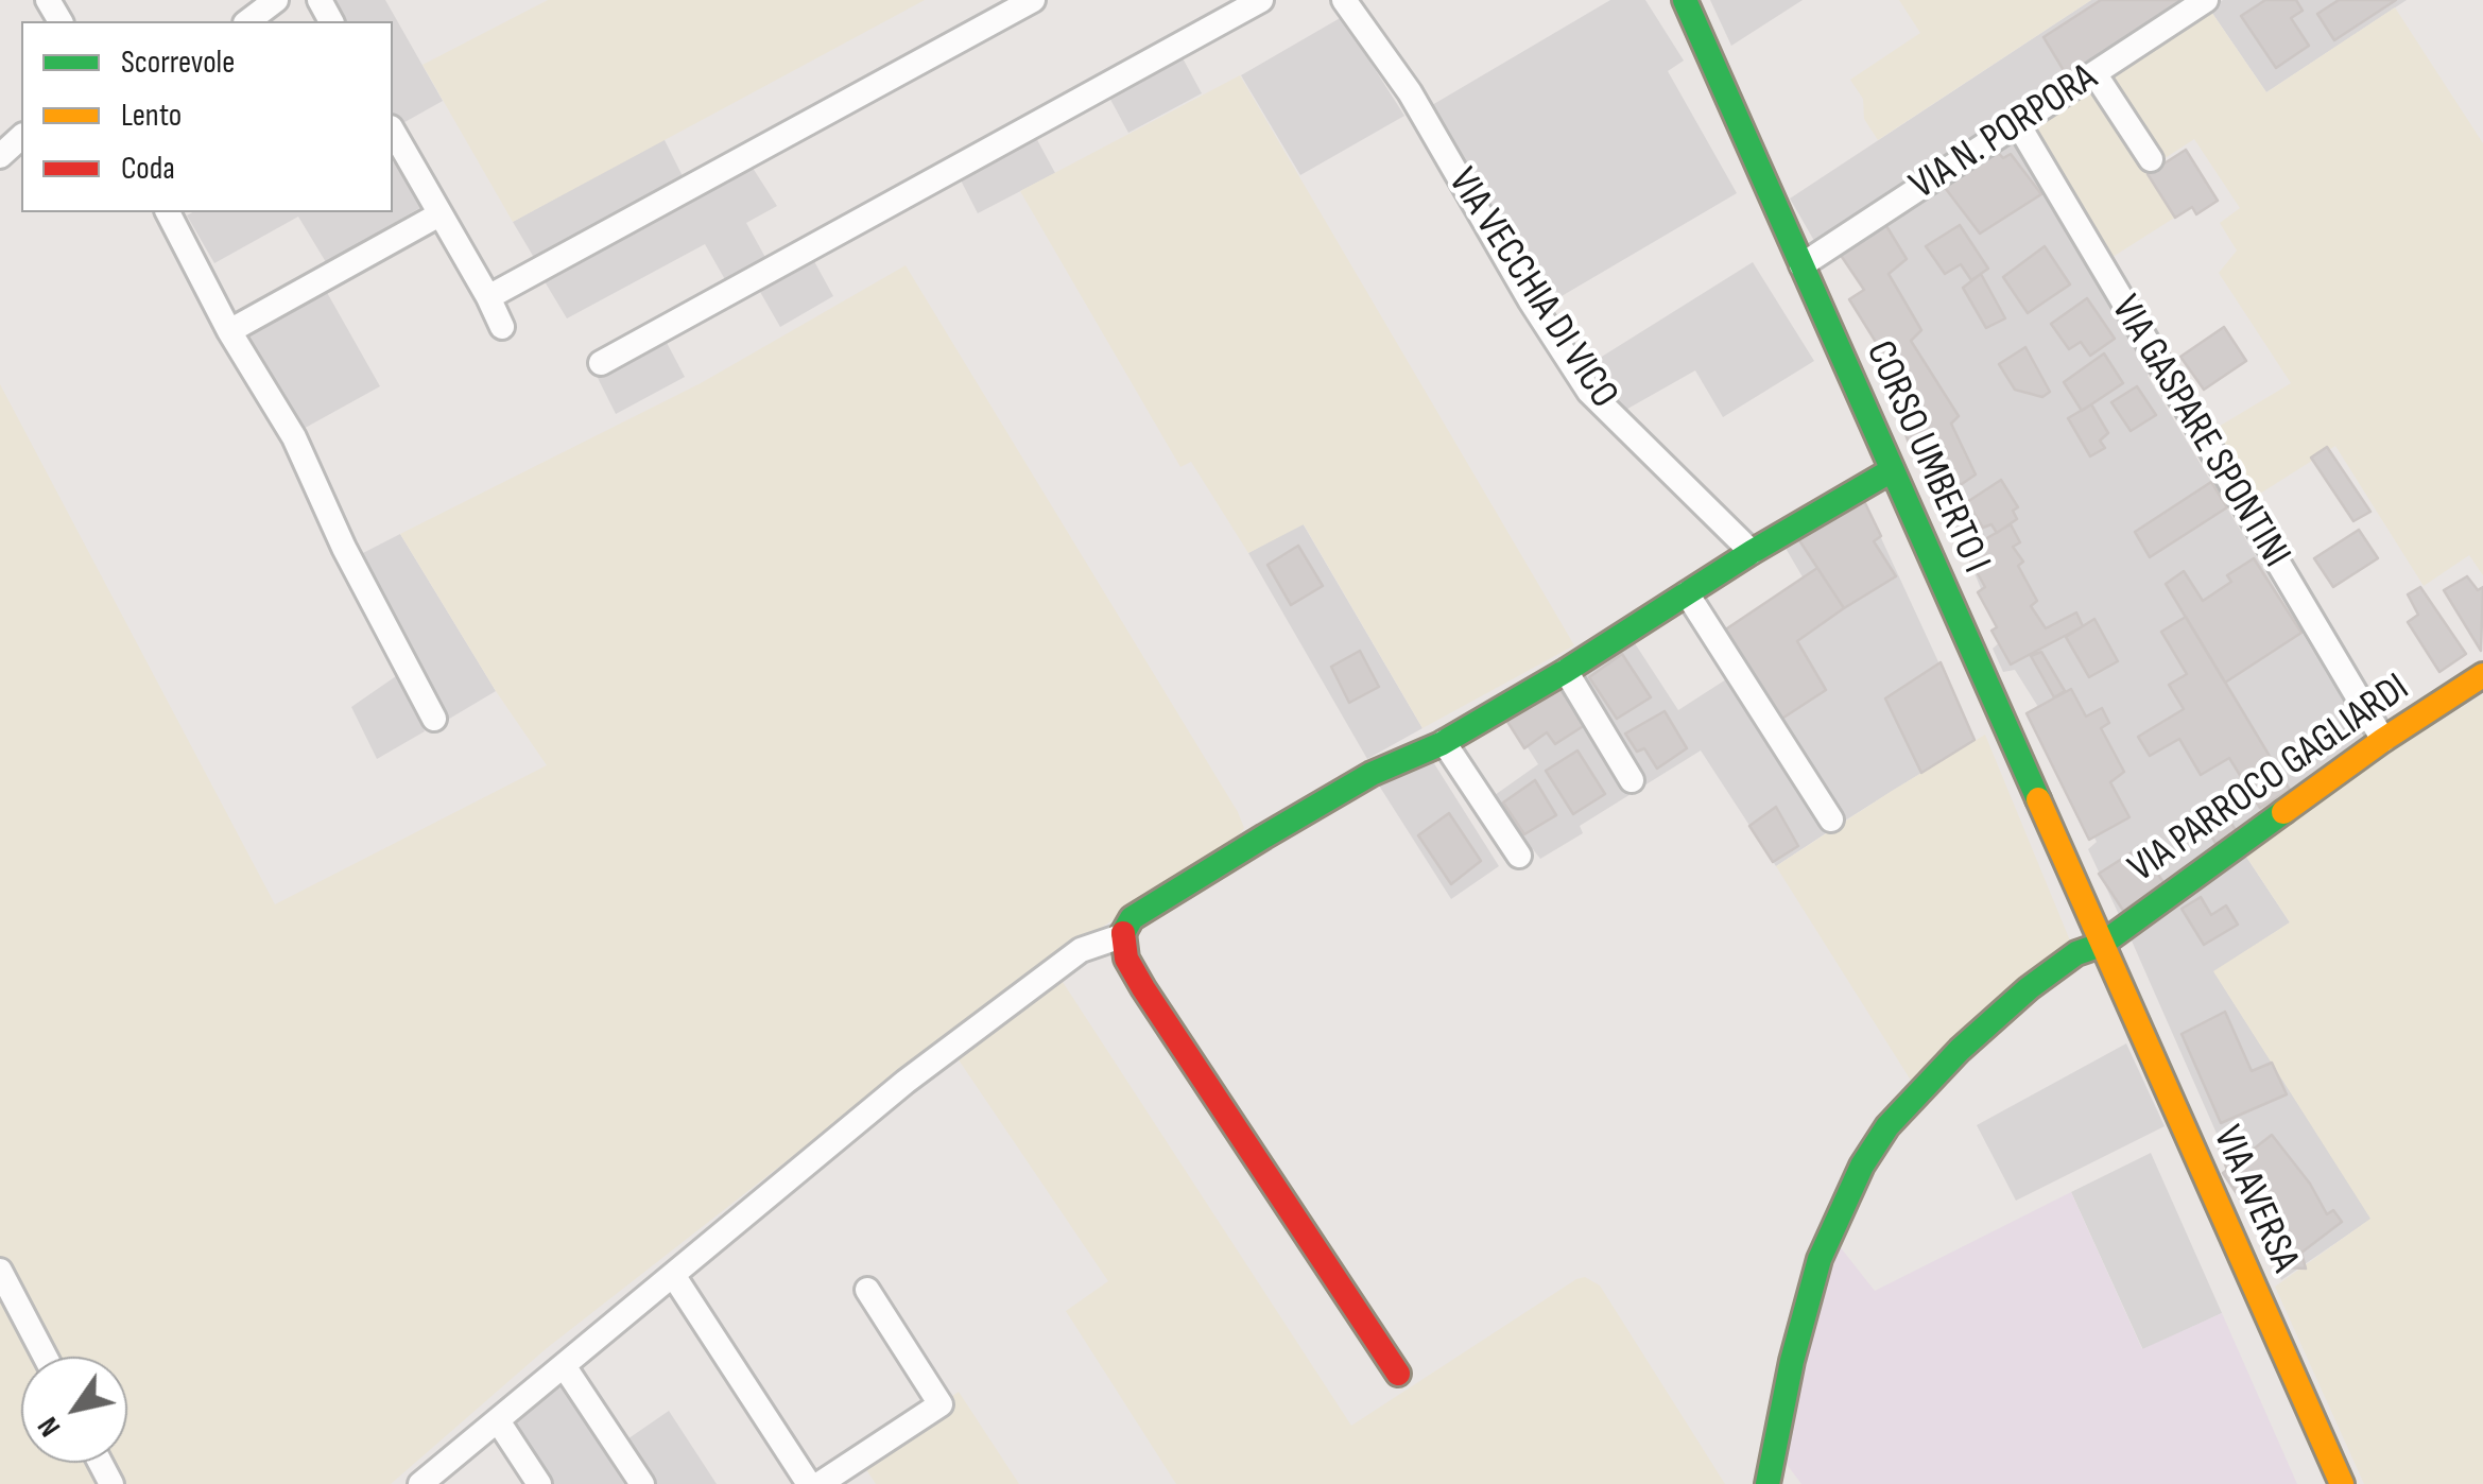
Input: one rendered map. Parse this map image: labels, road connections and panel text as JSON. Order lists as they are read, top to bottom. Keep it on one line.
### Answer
{"streets":{"street":["VIA N. PORPORA","VIA VECCHIA DI VICO","VIA GASPARE SPONTINI","CORSO UMBERTO I","VIA PARROCO GAGLIARDI","VIA AVERSA"]},"crossings":[["VIA N. PORPORA","VIA GASPARE SPONTINI"],["VIA N. PORPORA","CORSO UMBERTO I"],["VIA GASPARE SPONTINI","VIA PARROCO GAGLIARDI"],["CORSO UMBERTO I","VIA PARROCO GAGLIARDI"],["CORSO UMBERTO I","VIA AVERSA"],["VIA PARROCO GAGLIARDI","VIA AVERSA"]],"legend":["Scorrevole","Lento","Coda"],"north":"bottom left"}
